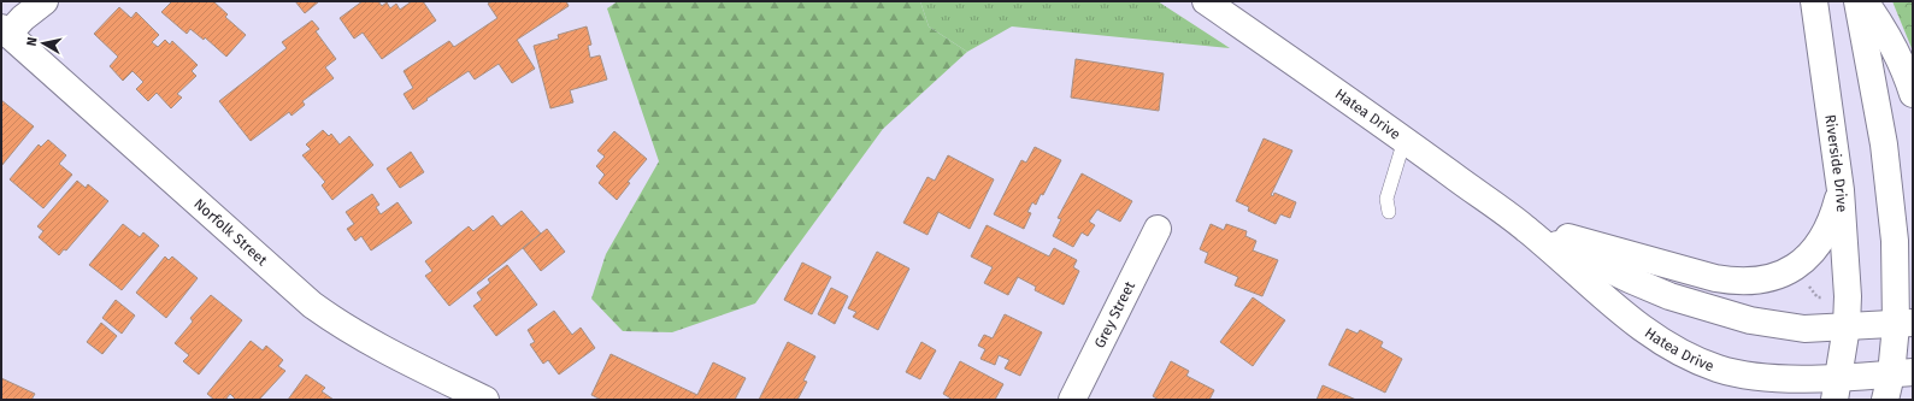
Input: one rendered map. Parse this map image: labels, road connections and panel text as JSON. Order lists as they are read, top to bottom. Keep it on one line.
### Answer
{"streets":{"main road":["Hatea Drive","Riverside Drive","Norfolk Street","Grey Street"]},"crossings":[["Hatea Drive","Riverside Drive"]],"north":"left"}
